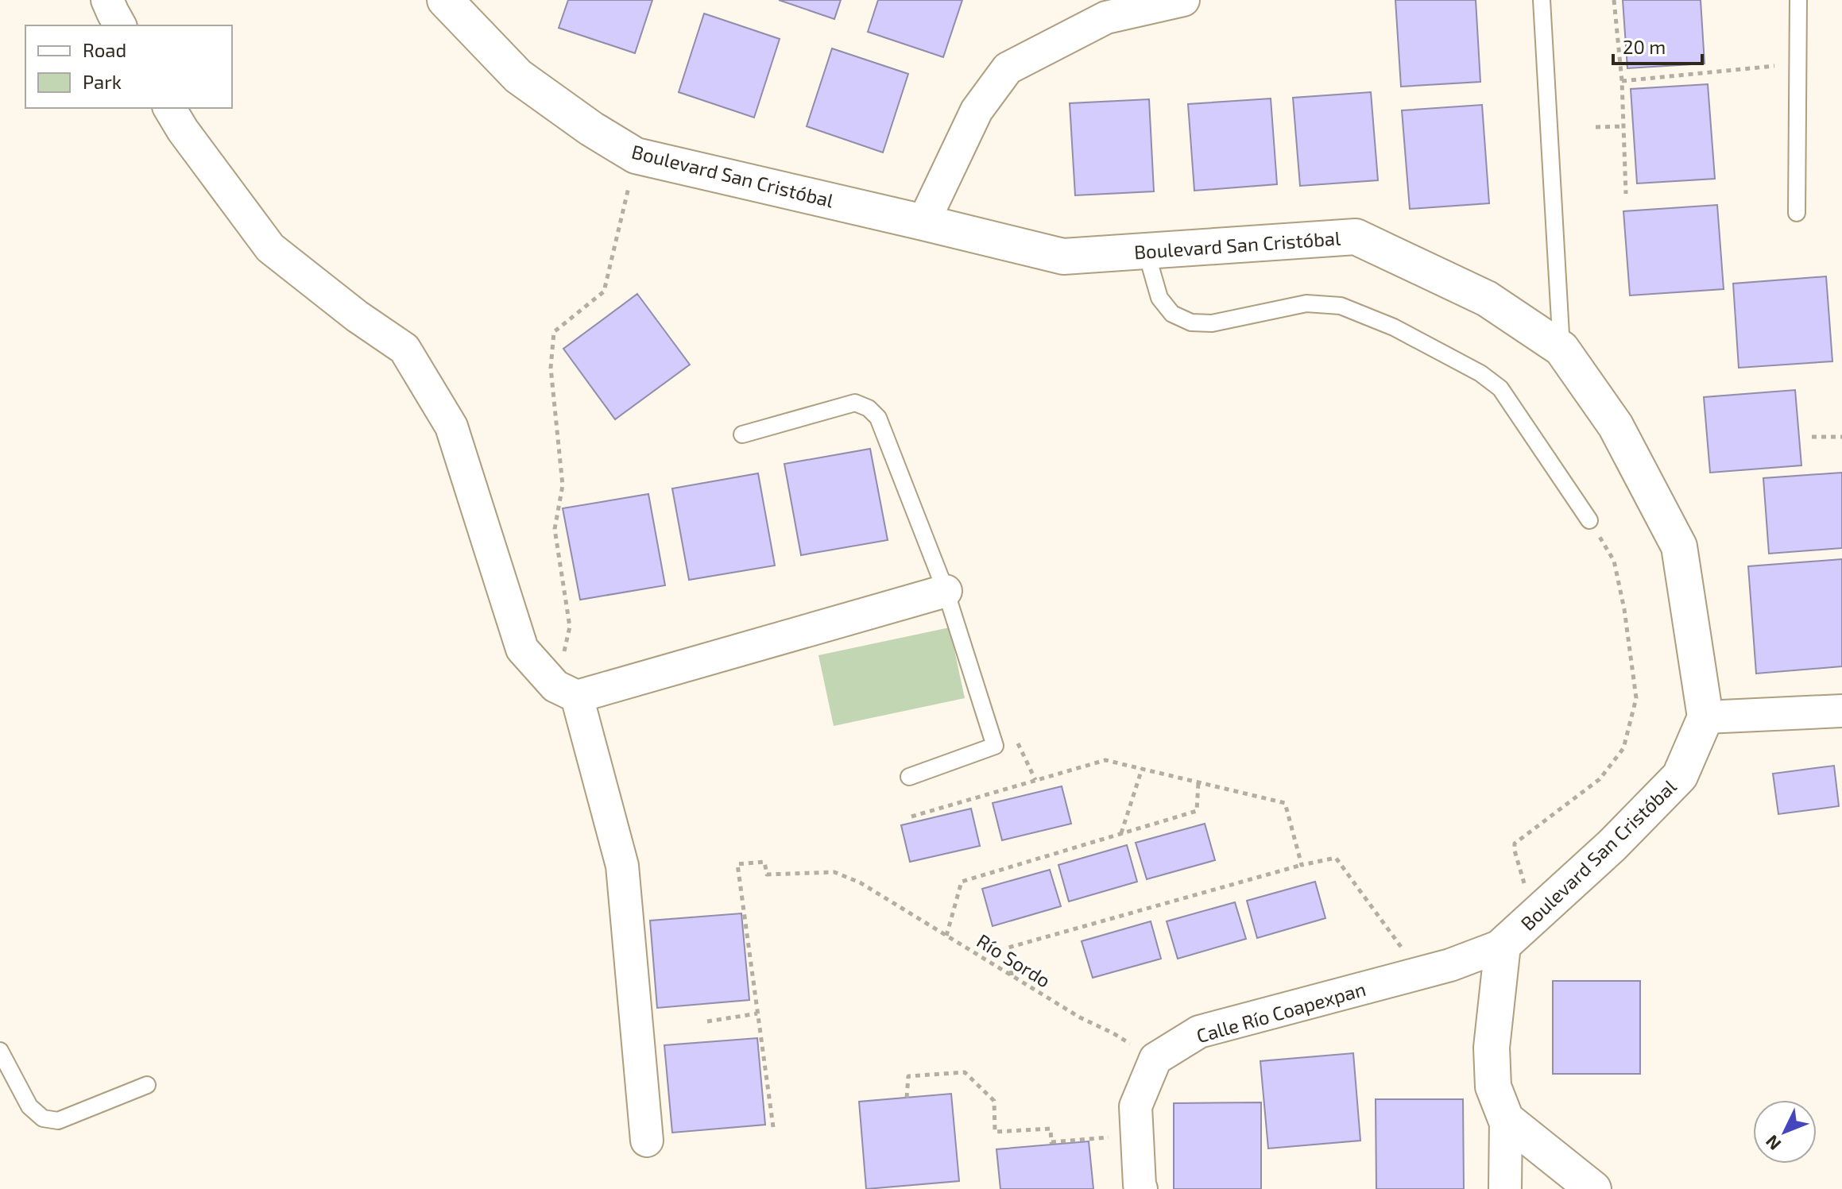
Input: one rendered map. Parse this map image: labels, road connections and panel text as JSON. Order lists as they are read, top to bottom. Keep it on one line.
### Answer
{"streets":{"street":["Boulevard San Cristóbal","Calle Río Coapexpan"],"path":["Río Sordo"]},"crossings":[["Boulevard San Cristóbal","Calle Río Coapexpan"],["Río Sordo","Calle Río Coapexpan"]],"legend":["Road","Park"],"scale_bar":"20 m","north":"bottom left"}
